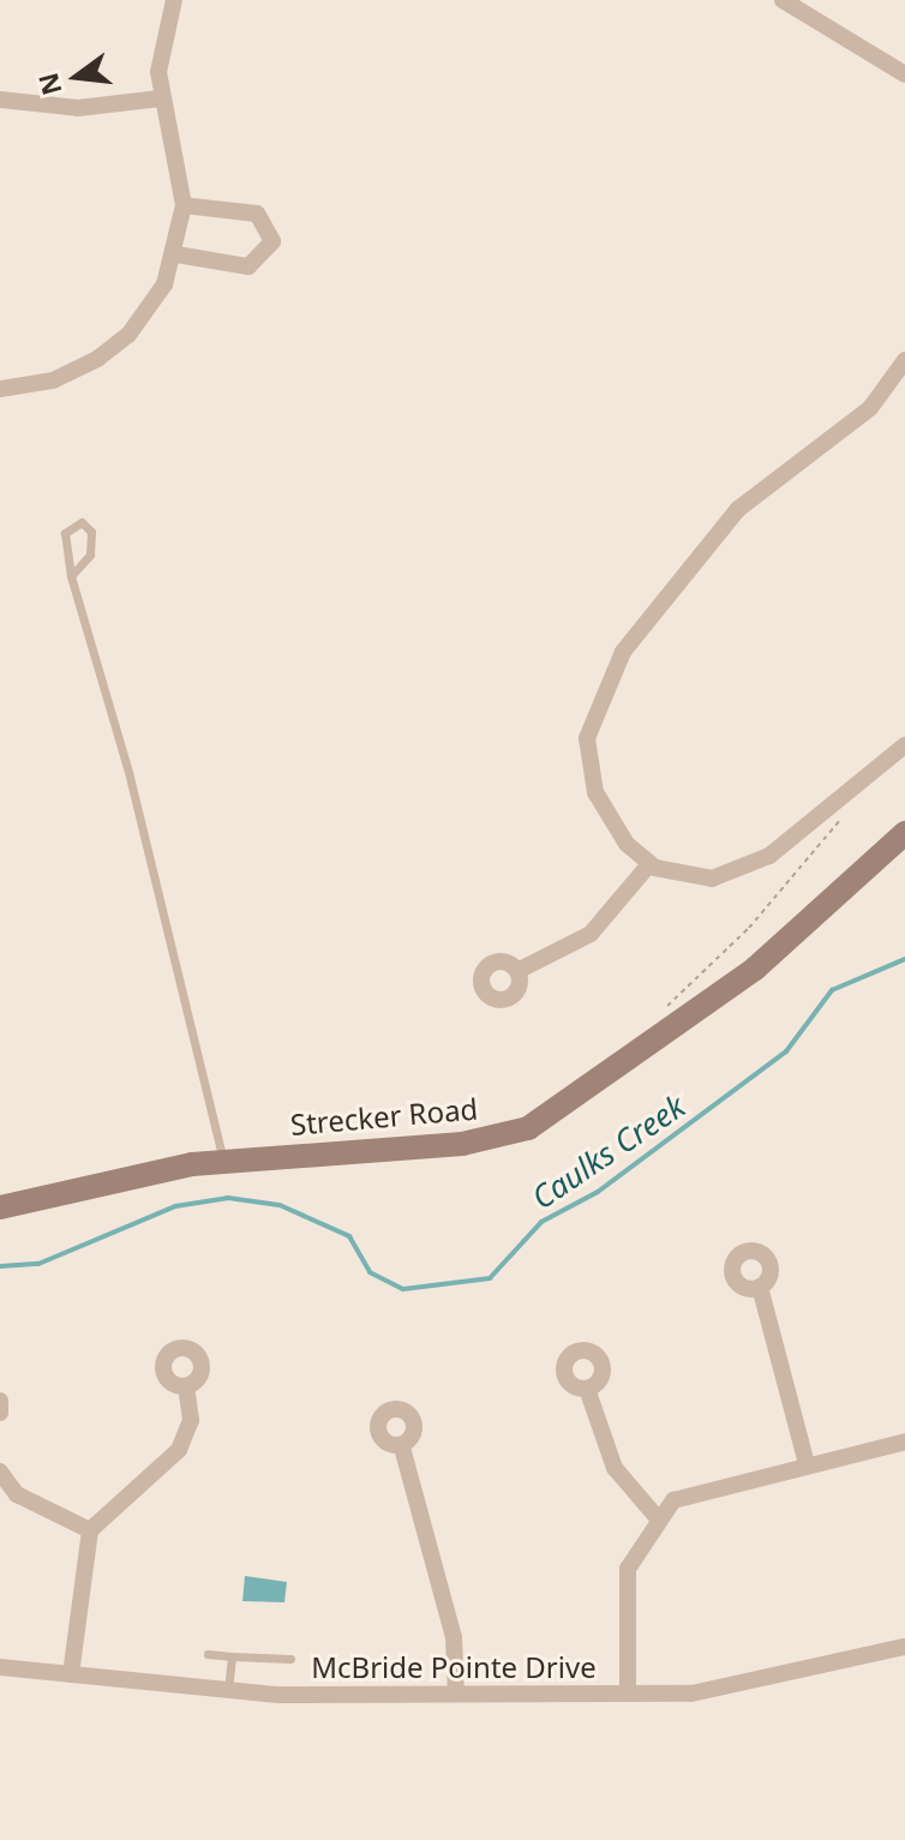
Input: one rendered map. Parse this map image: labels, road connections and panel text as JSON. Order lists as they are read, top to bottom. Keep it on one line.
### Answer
{"streets":{"street":["Strecker Road","McBride Pointe Drive"]},"water":["Caulks Creek"],"north":"left"}
